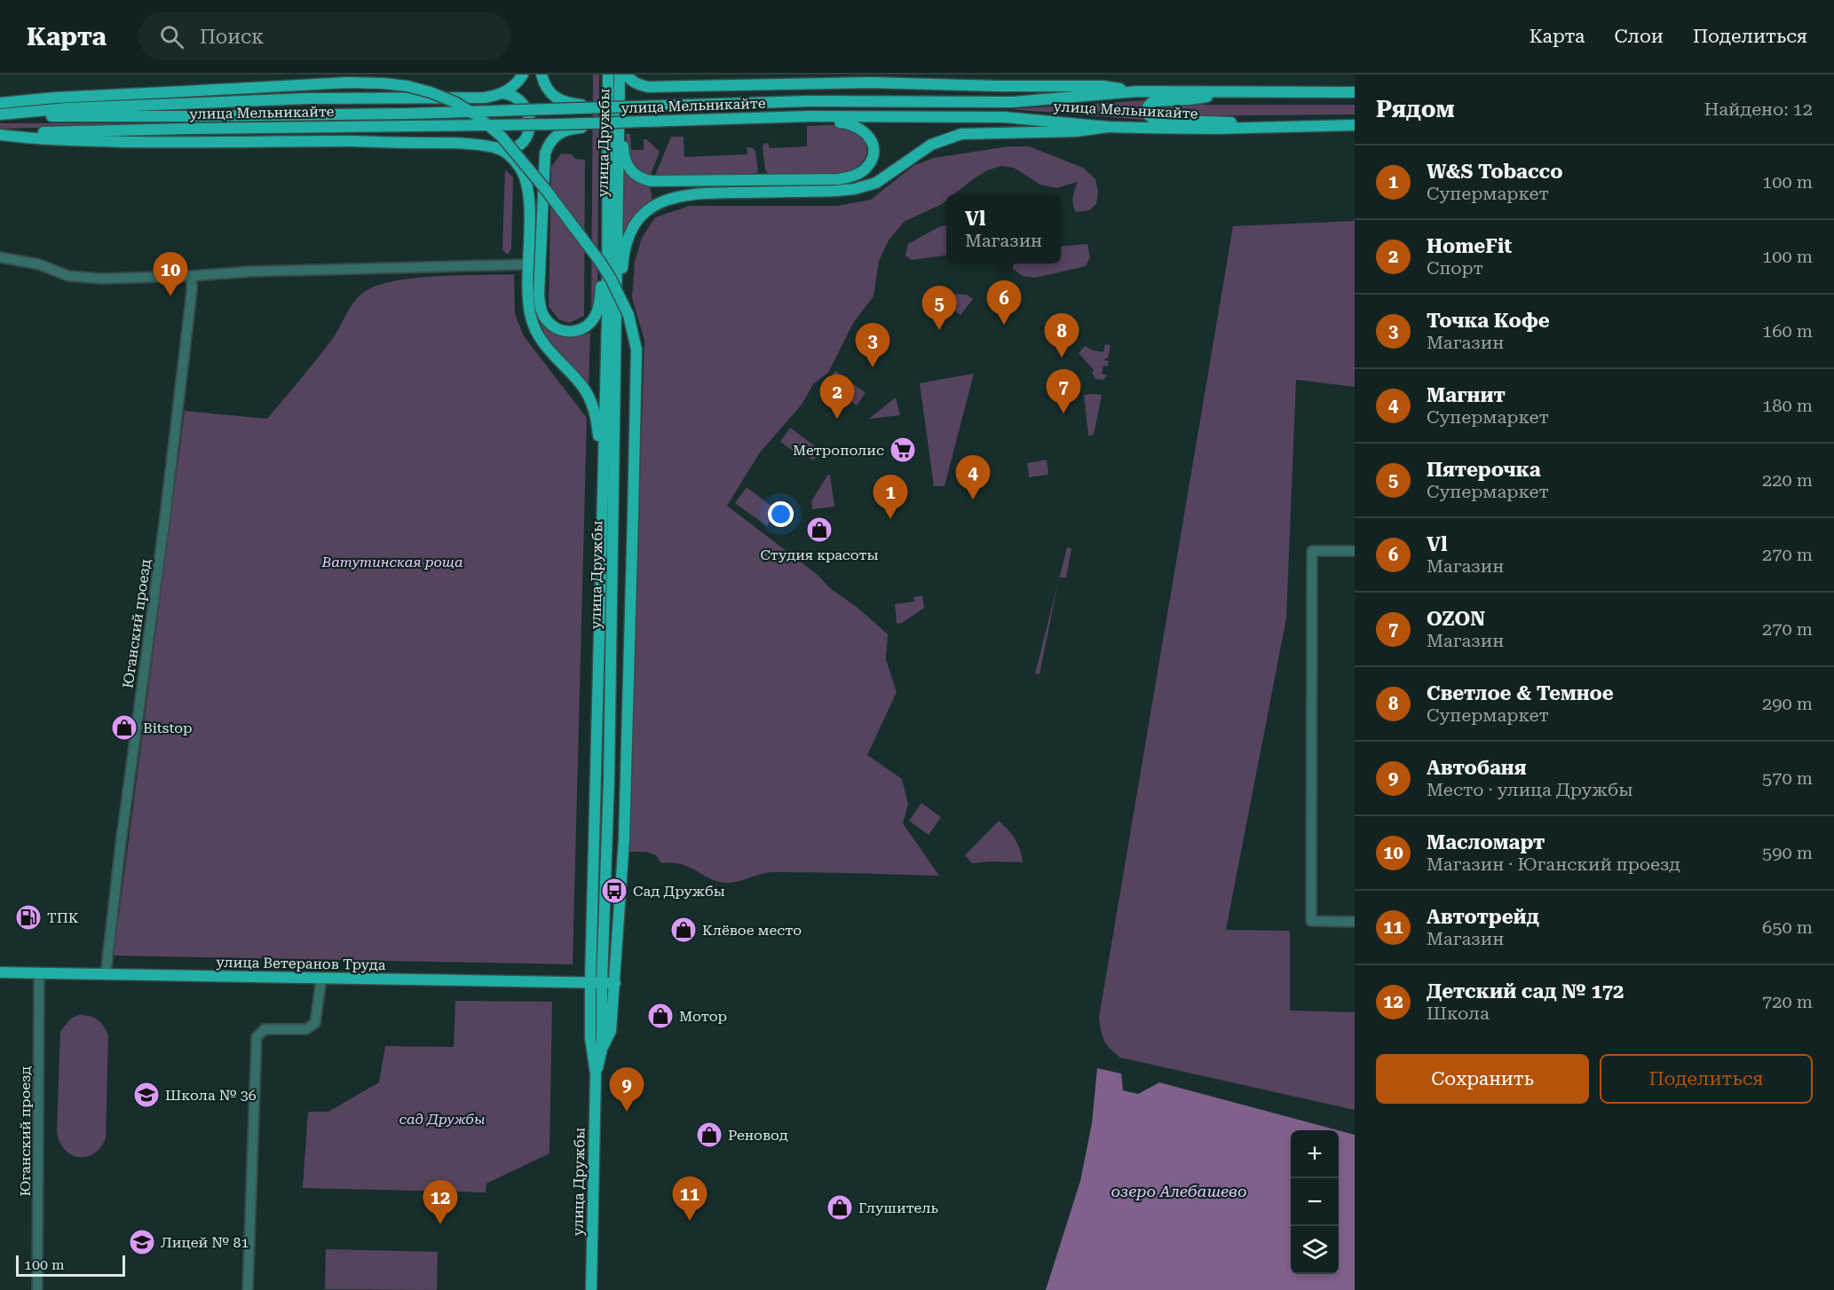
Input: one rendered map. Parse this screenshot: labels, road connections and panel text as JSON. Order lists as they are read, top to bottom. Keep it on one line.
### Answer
{"streets":{"main road":["улица Мельникайте","улица Дружбы","улица Ветеранов Труда"],"street":["Юганский проезд"]},"crossings":[["улица Дружбы","улица Ветеранов Труда"],["Юганский проезд","улица Ветеранов Труда"]],"water":["озеро Алебашево"],"parks":["Ватутинская роща","сад Дружбы"],"places":{"supermarket":["Метрополис"],"shop":["Студия красоты","Bitstop","Клёвое место","Мотор","Реновод","Глушитель"],"bus stop":["Сад Дружбы"],"fuel station":["ТПК"],"school or university":["Школа № 36","Лицей № 81"]},"scale_bar":"100 m","page":{"header":"Карта","search":"Поиск","nav":["Карта","Слои","Поделиться"],"heading":["Рядом","Найдено: 12"],"list":[{"mark":"1","name":"W&S Tobacco","note":"Супермаркет","value":"100 m"},{"mark":"2","name":"HomeFit","note":"Спорт","value":"100 m"},{"mark":"3","name":"Точка Кофе","note":"Магазин","value":"160 m"},{"mark":"4","name":"Магнит","note":"Супермаркет","value":"180 m"},{"mark":"5","name":"Пятерочка","note":"Супермаркет","value":"220 m"},{"mark":"6","name":"Vl","note":"Магазин","value":"270 m"},{"mark":"7","name":"OZON","note":"Магазин","value":"270 m"},{"mark":"8","name":"Светлое & Темное","note":"Супермаркет","value":"290 m"},{"mark":"9","name":"Автобаня","note":"Место · улица Дружбы","value":"570 m"},{"mark":"10","name":"Масломарт","note":"Магазин · Юганский проезд","value":"590 m"},{"mark":"11","name":"Автотрейд","note":"Магазин","value":"650 m"},{"mark":"12","name":"Детский сад № 172","note":"Школа","value":"720 m"}],"popup":["Vl","Магазин"],"pins":["10","6","5","8","3","7","2","4","1","9","11","12"],"buttons":["Сохранить","Поделиться"],"map_buttons":["+","−"],"scale":"100 m"}}
